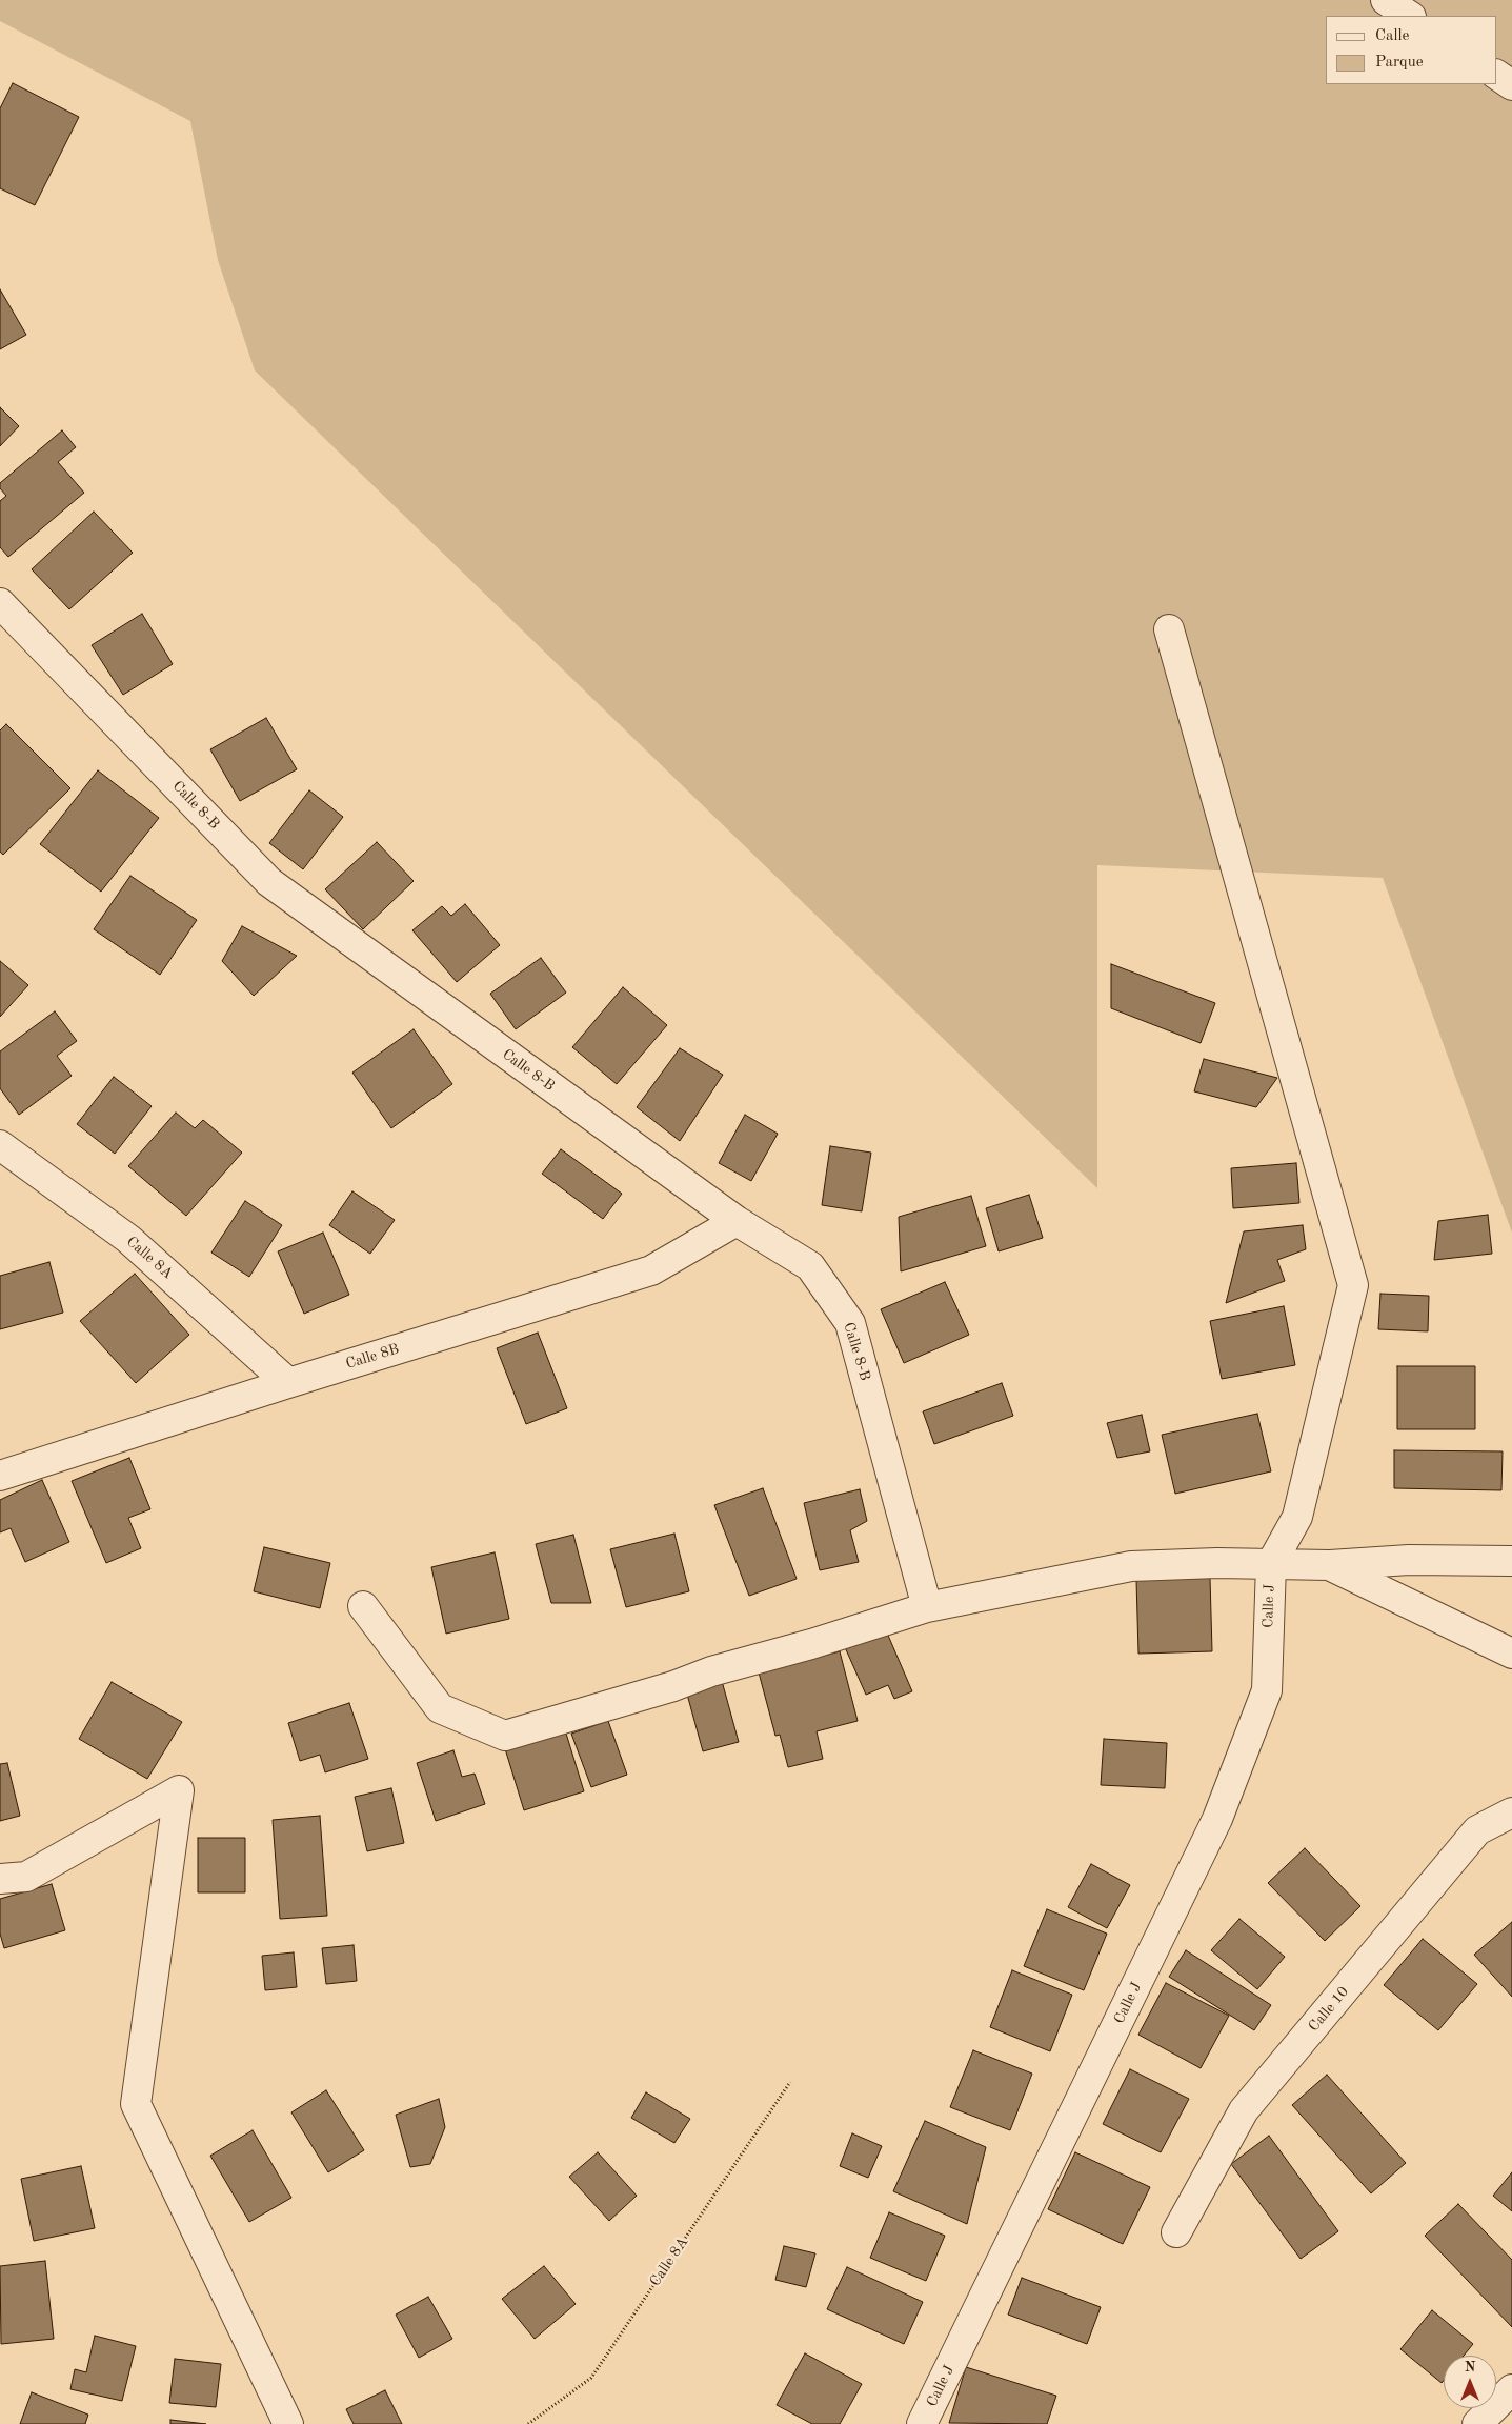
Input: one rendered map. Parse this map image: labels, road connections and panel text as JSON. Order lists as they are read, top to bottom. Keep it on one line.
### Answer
{"streets":{"street":["Calle 8-B","Calle 8A","Calle 8B","Calle J","Calle 10"]},"crossings":[["Calle 8-B","Calle 8B"],["Calle 8A","Calle 8B"]],"legend":["Calle","Parque"],"north":"top"}
